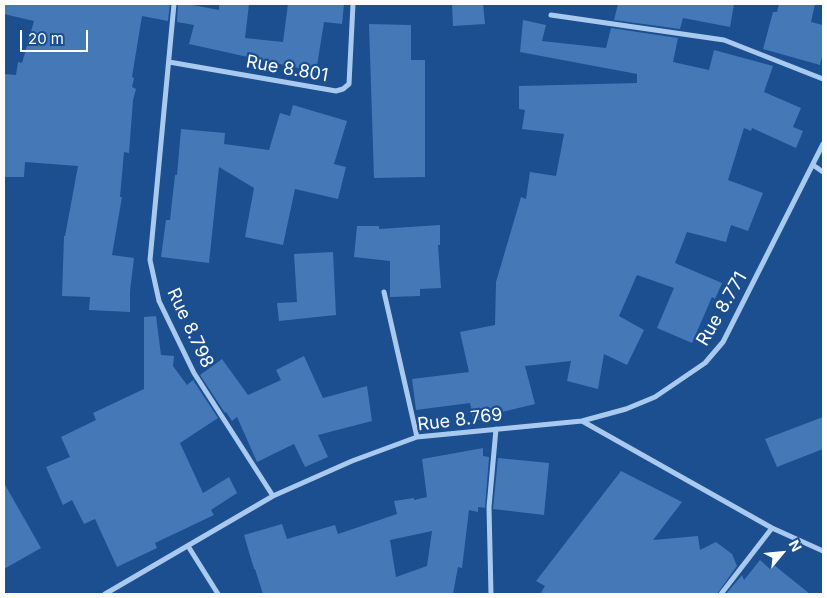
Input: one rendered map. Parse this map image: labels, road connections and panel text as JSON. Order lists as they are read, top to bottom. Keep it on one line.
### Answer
{"streets":{"street":["Rue 8.801","Rue 8.771","Rue 8.798","Rue 8.769"]},"crossings":[["Rue 8.801","Rue 8.798"],["Rue 8.771","Rue 8.769"],["Rue 8.798","Rue 8.769"]],"scale_bar":"20 m","north":"top right"}
